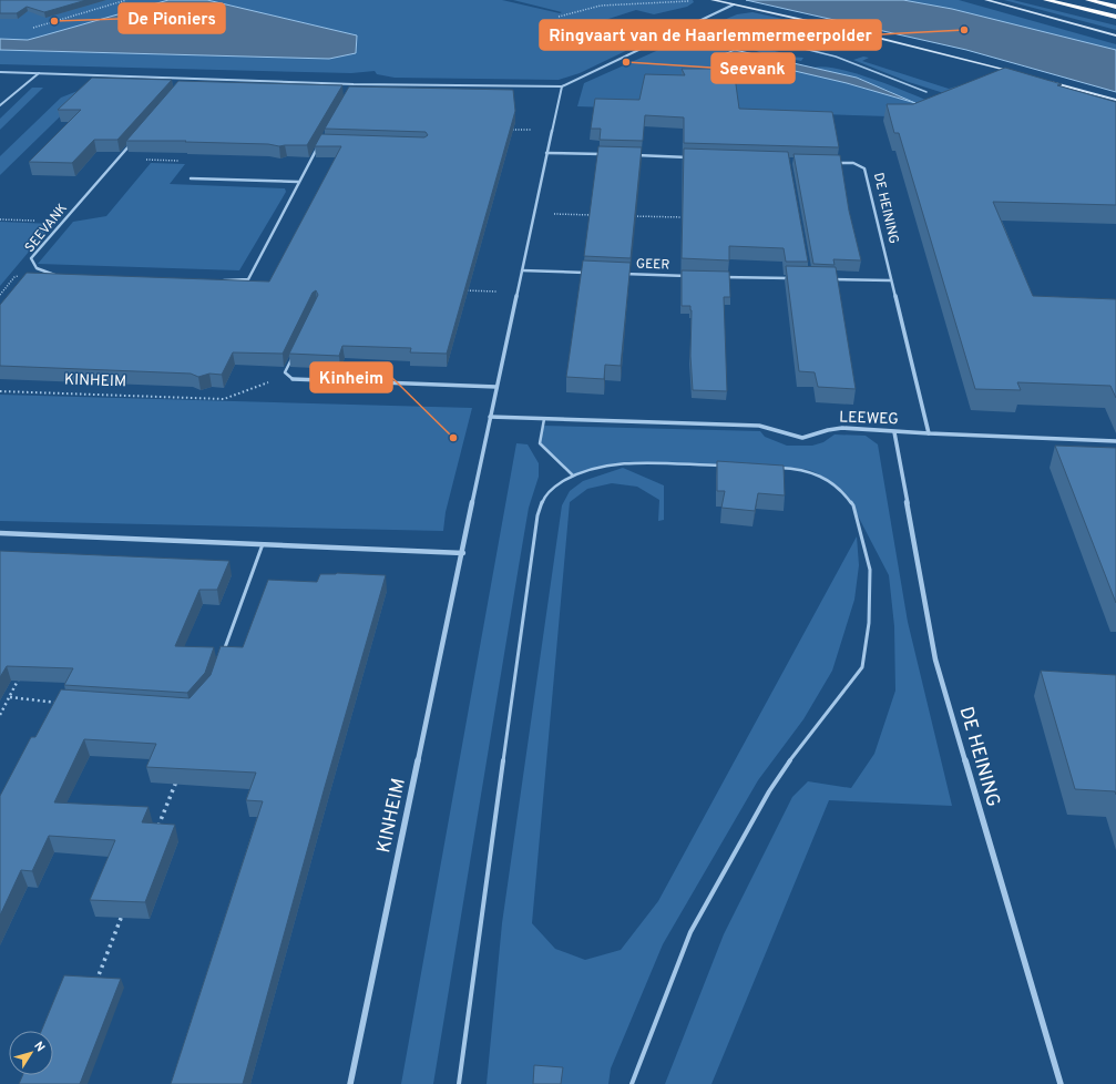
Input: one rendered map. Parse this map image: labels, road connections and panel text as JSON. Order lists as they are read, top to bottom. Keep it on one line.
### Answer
{"streets":{"street":["DE HEINING","SEEVANK","GEER","KINHEIM","LEEWEG"]},"crossings":[["DE HEINING","LEEWEG"],["KINHEIM","LEEWEG"]],"places":["De Pioniers","Ringvaart van de Haarlemmermeerpolder","Seevank","Kinheim"],"north":"top right"}
